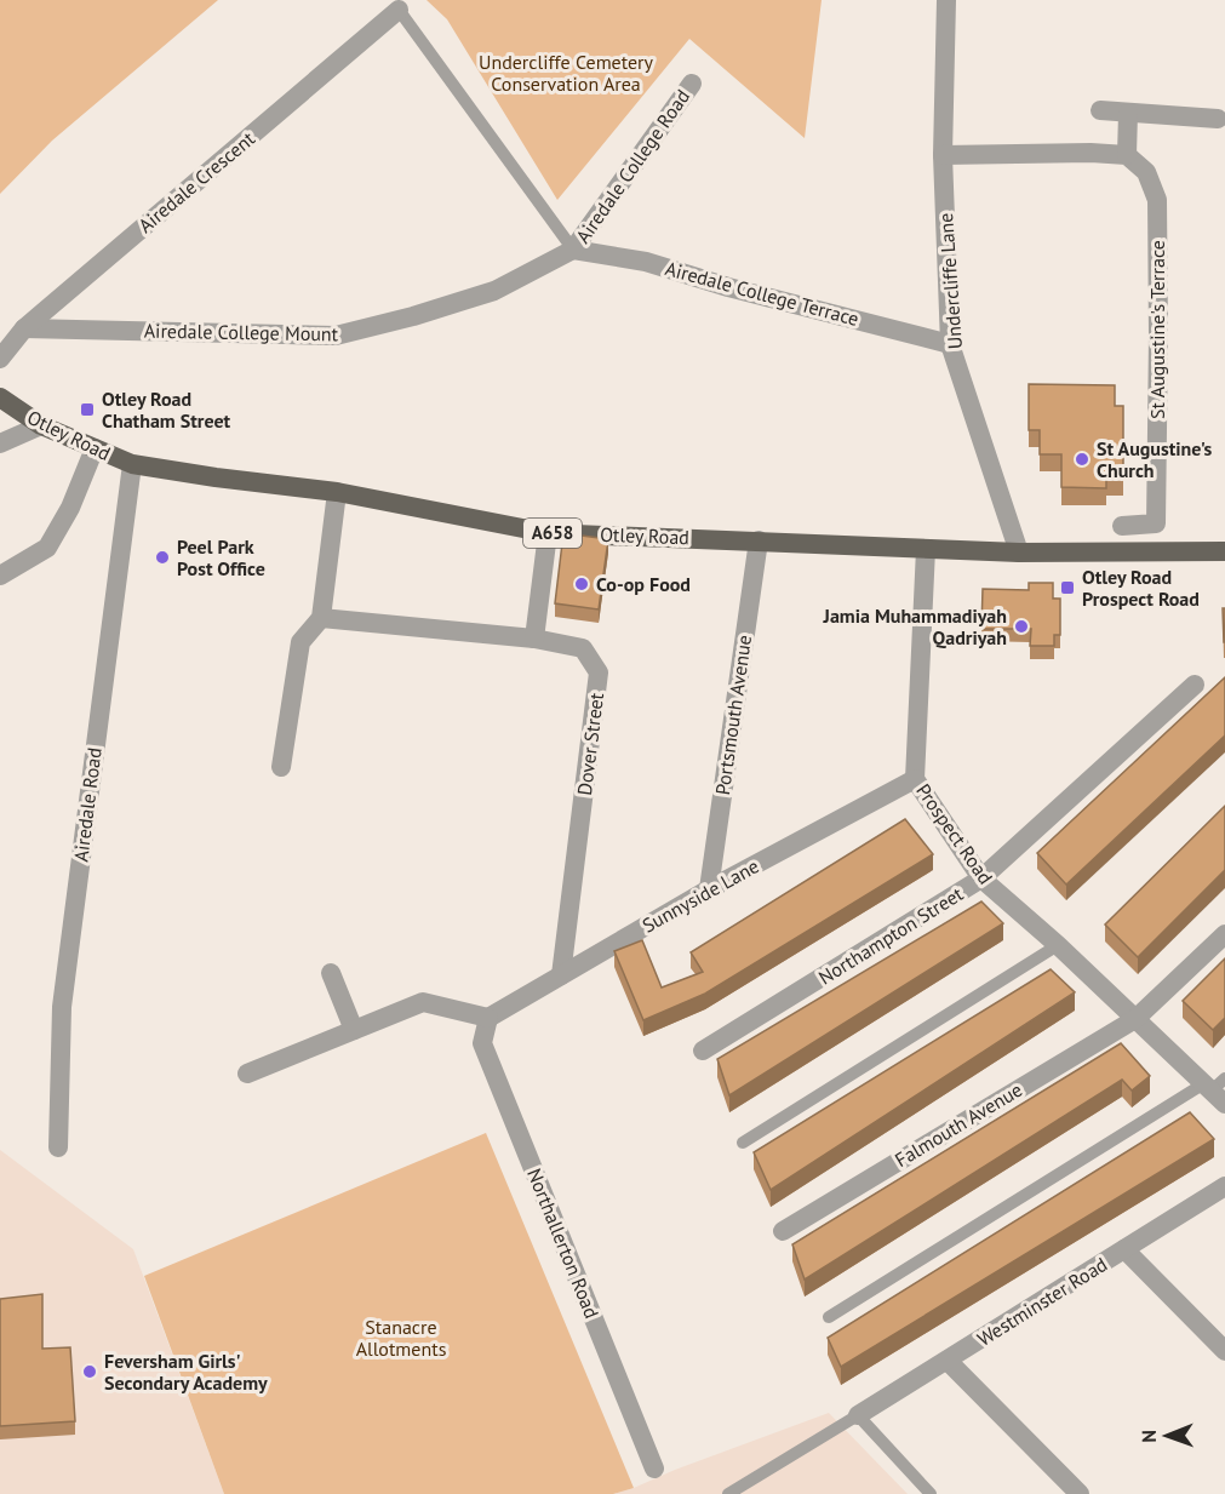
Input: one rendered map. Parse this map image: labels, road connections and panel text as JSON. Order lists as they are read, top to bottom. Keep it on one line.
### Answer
{"streets":{"main road":["Otley Road","A658"],"street":["Airedale College Road","Airedale Crescent","Undercliffe Lane","Airedale College Terrace","St Augustine's Terrace","Airedale College Mount","Portsmouth Avenue","Dover Street","Airedale Road","Prospect Road","Sunnyside Lane","Northampton Street","Falmouth Avenue","Northallerton Road","Westminster Road"]},"crossings":[["Airedale College Road","Airedale College Terrace"],["Airedale College Road","Airedale College Mount"],["Airedale Crescent","Airedale College Mount"],["Undercliffe Lane","Airedale College Terrace"],["Undercliffe Lane","Otley Road"],["Airedale College Terrace","Airedale College Mount"],["Otley Road","Portsmouth Avenue"],["Otley Road","Airedale Road"],["Otley Road","Prospect Road"],["Portsmouth Avenue","Sunnyside Lane"],["Dover Street","Sunnyside Lane"],["Prospect Road","Sunnyside Lane"],["Prospect Road","Northampton Street"],["Prospect Road","Falmouth Avenue"],["Sunnyside Lane","Northallerton Road"]],"parks":["Undercliffe Cemetery Conservation Area","Stanacre Allotments"],"places":{"transit":["Otley Road Chatham Street","Otley Road Prospect Road"],"other":["St Augustine's Church","Peel Park Post Office","Co-op Food","Jamia Muhammadiyah Qadriyah","Feversham Girls' Secondary Academy"]},"north":"left"}
